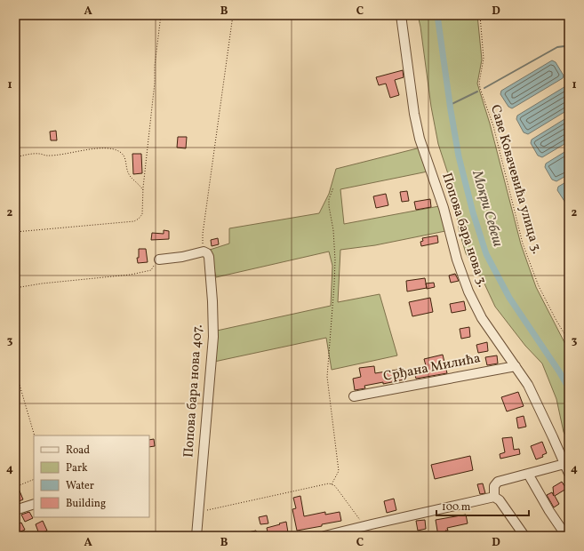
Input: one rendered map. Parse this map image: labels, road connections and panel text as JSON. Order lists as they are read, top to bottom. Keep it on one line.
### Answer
{"streets":{"street":["Попова бара нова 3.","Срђана Милића","Попова бара нова 407."],"path":["Саве Ковачевића улица 3."]},"crossings":[["Попова бара нова 3.","Срђана Милића"]],"water":["Мокри Себеш"],"legend":["Road","Park","Water","Building"],"scale_bar":"100 m","grid":{"columns":["A","B","C","D"],"rows":["1","2","3","4"]}}
